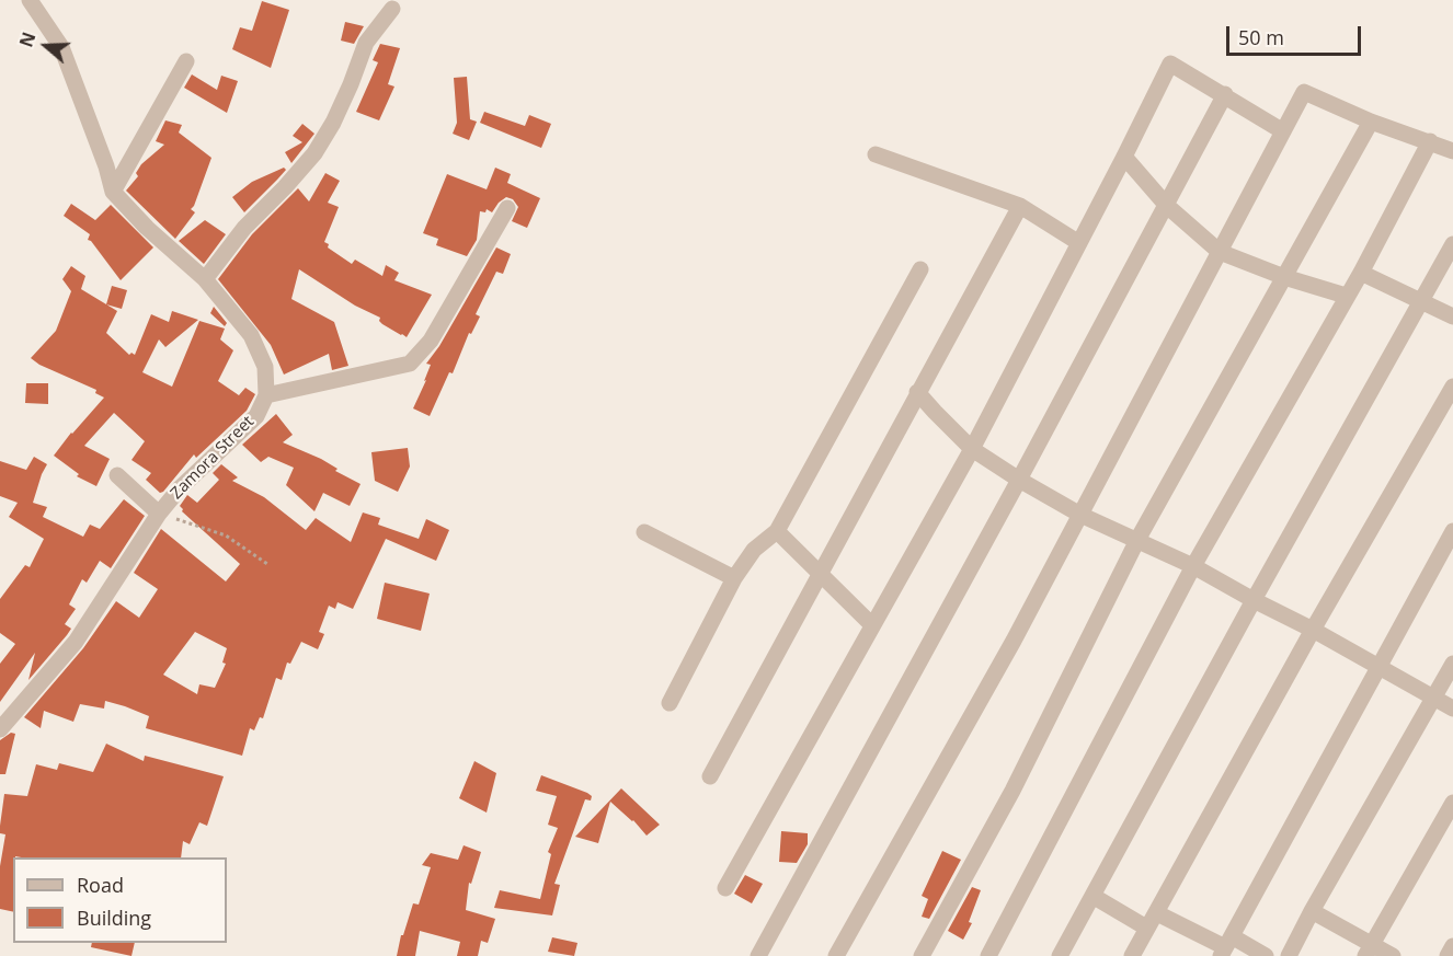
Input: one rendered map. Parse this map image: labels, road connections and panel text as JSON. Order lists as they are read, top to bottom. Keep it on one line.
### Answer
{"streets":{"street":["Zamora Street"]},"legend":["Road","Building"],"scale_bar":"50 m","north":"left"}
